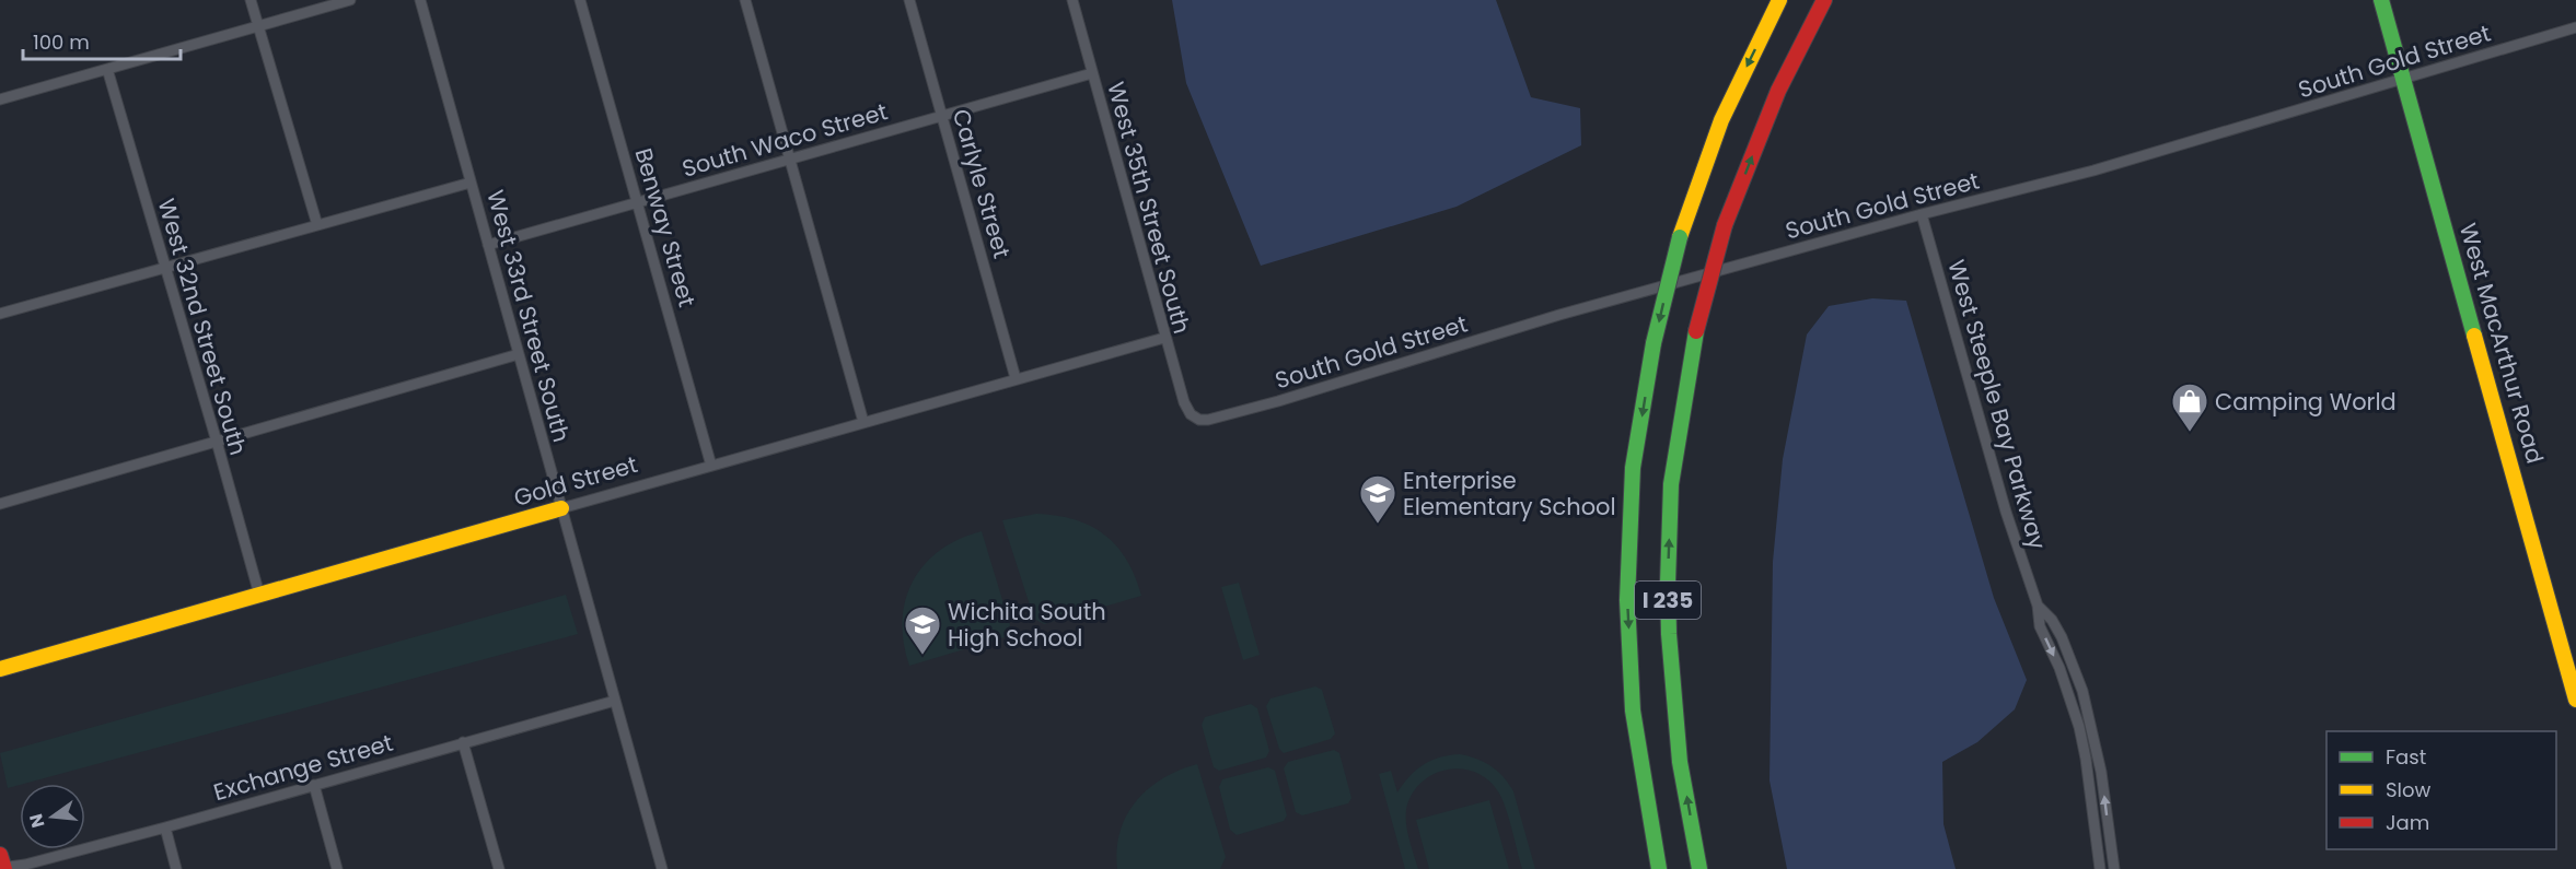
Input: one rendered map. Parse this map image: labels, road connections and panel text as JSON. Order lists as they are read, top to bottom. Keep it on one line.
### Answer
{"streets":{"main road":["West MacArthur Road","Gold Street","I 235"],"street":["South Gold Street","South Waco Street","Carlyle Street","West 35th Street South","Benway Street","West 33rd Street South","West 32nd Street South","West Steeple Bay Parkway","Exchange Street"]},"crossings":[["South Gold Street","West 35th Street South"],["South Gold Street","West MacArthur Road"],["South Gold Street","West Steeple Bay Parkway"],["South Waco Street","Carlyle Street"],["South Waco Street","West 35th Street South"],["South Waco Street","Benway Street"],["South Waco Street","West 33rd Street South"],["Carlyle Street","Gold Street"],["West 35th Street South","Gold Street"],["Benway Street","Gold Street"],["West 33rd Street South","Gold Street"],["West 33rd Street South","Exchange Street"],["West 32nd Street South","Gold Street"]],"places":{"shop":["Camping World"],"school or university":["Enterprise Elementary School","Wichita South High School"]},"legend":["Fast","Slow","Jam"],"scale_bar":"100 m","north":"left"}
